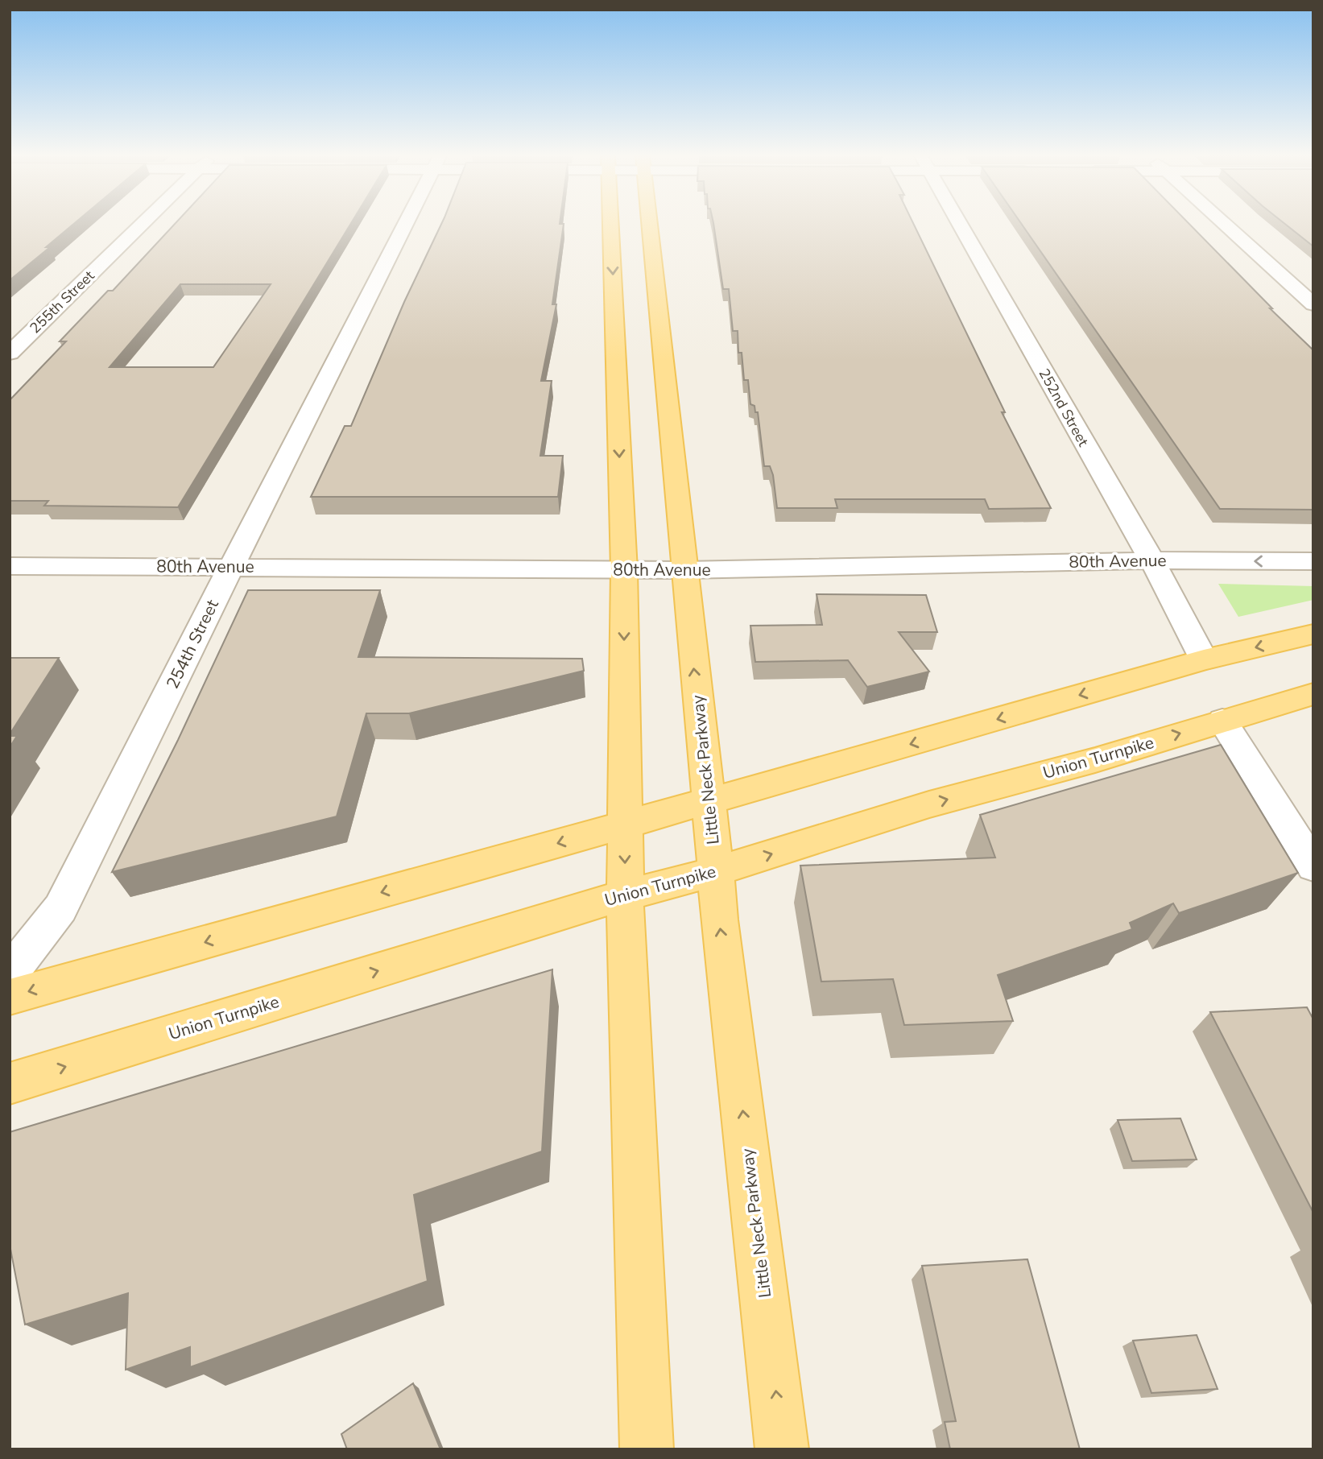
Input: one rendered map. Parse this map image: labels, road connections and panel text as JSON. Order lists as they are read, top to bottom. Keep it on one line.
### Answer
{"streets":{"main road":["Union Turnpike","Little Neck Parkway"],"street":["255th Street","252nd Street","80th Avenue","254th Street"]},"crossings":[["252nd Street","80th Avenue"],["80th Avenue","254th Street"],["80th Avenue","Little Neck Parkway"],["Union Turnpike","Little Neck Parkway"]]}
